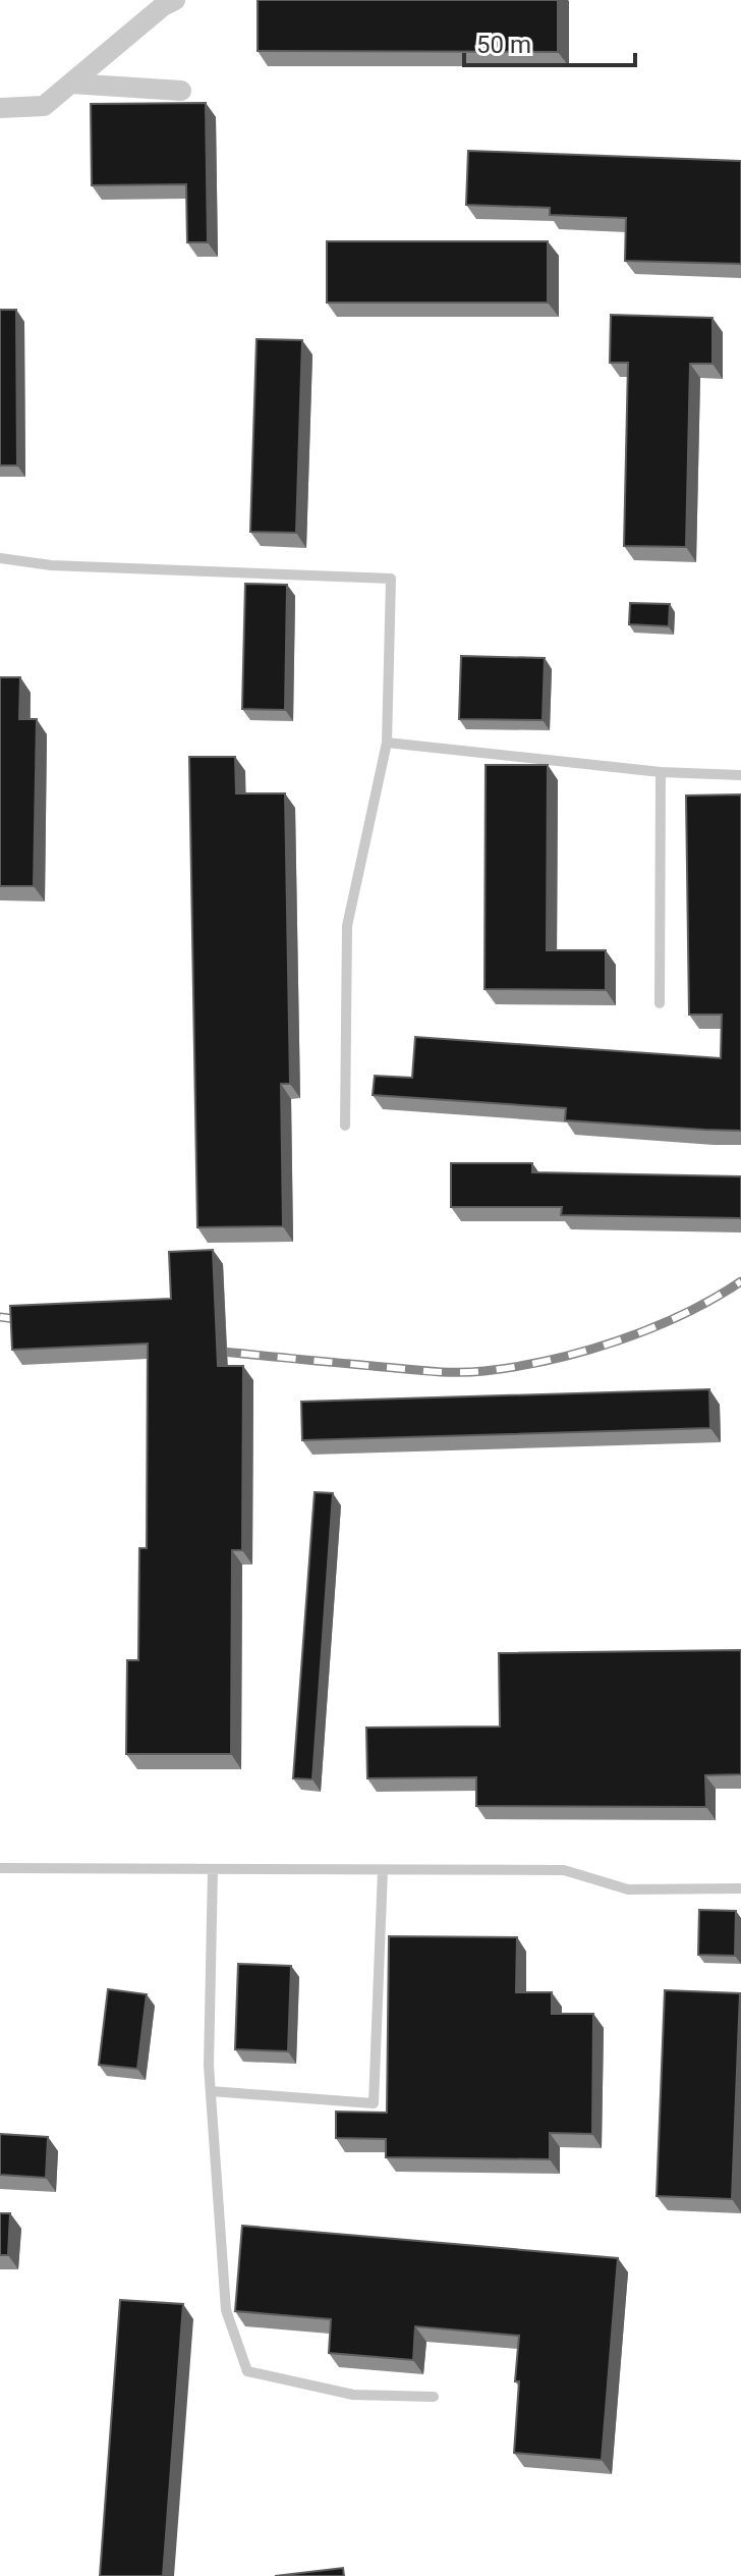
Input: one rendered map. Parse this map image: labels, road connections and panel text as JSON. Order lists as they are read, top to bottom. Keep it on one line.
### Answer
{"scale_bar":"50 m"}
